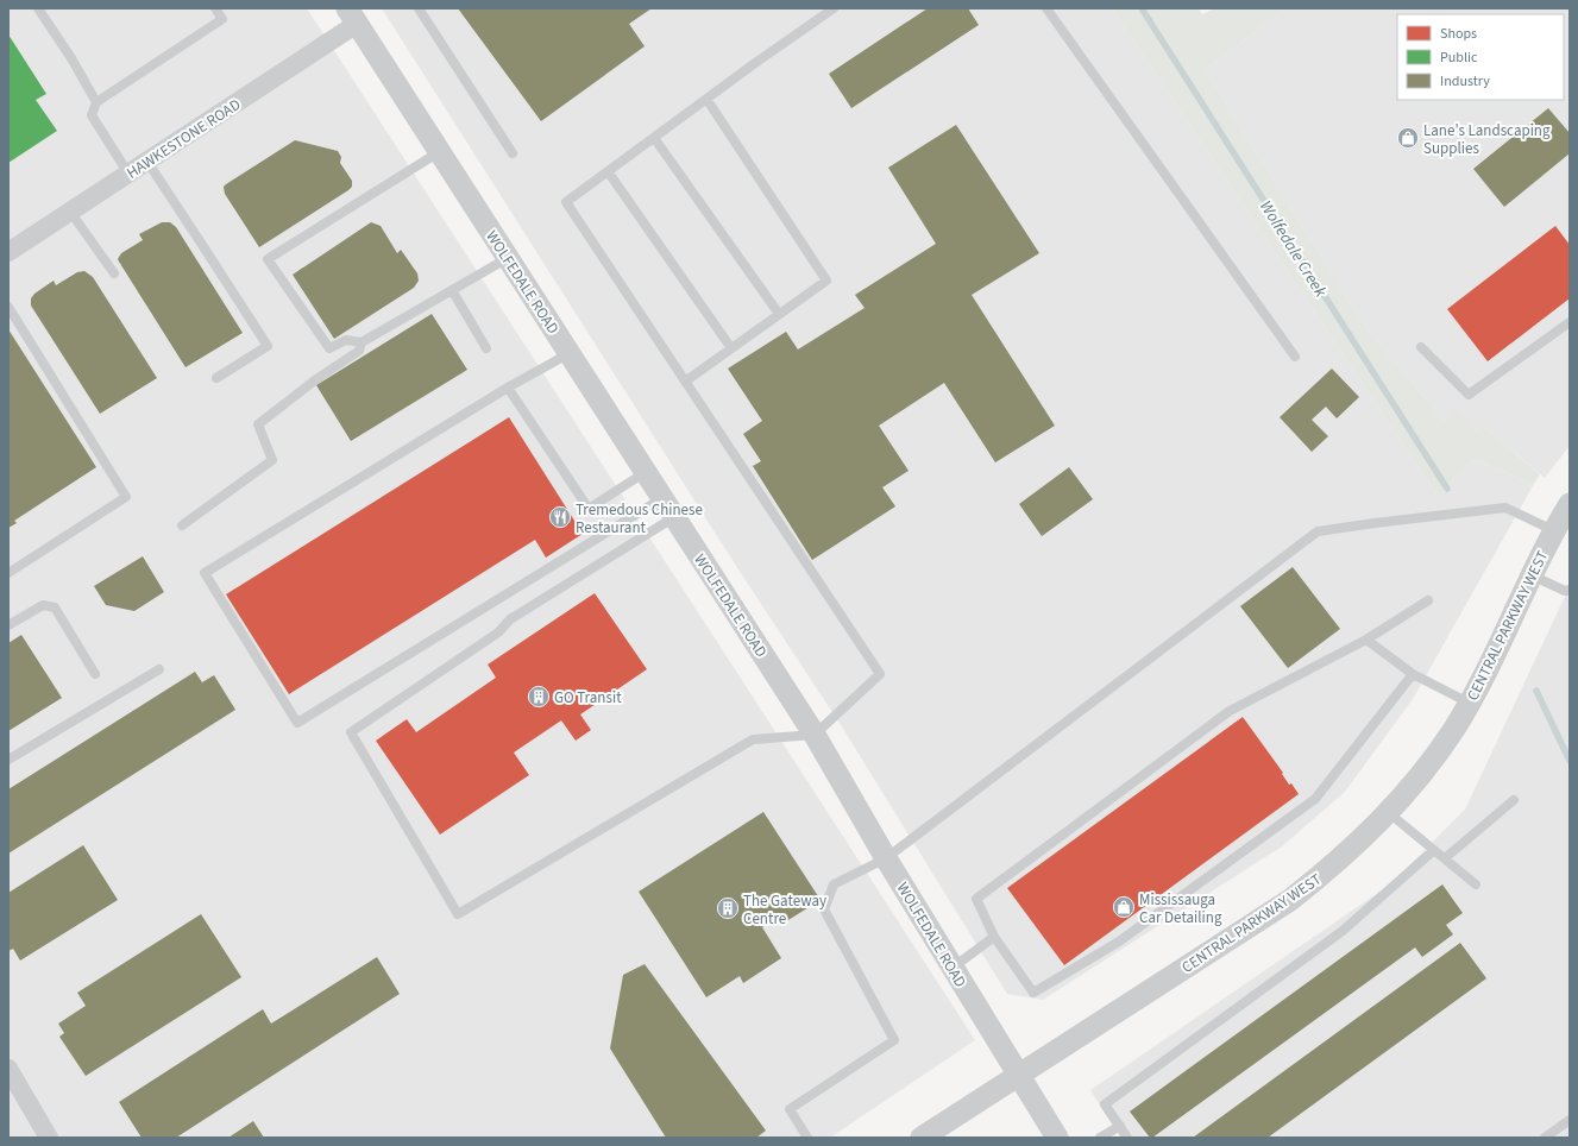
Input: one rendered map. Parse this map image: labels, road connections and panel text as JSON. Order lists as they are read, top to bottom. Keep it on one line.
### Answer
{"streets":{"street":["HAWKESTONE ROAD","WOLFEDALE ROAD","CENTRAL PARKWAY WEST"]},"crossings":[["HAWKESTONE ROAD","WOLFEDALE ROAD"],["WOLFEDALE ROAD","CENTRAL PARKWAY WEST"]],"water":["Wolfedale Creek"],"places":{"shop":["Lane's Landscaping Supplies","Mississauga Car Detailing"],"restaurant":["Tremedous Chinese Restaurant"],"building":["GO Transit","The Gateway Centre"]},"legend":["Shops","Public","Industry"]}
